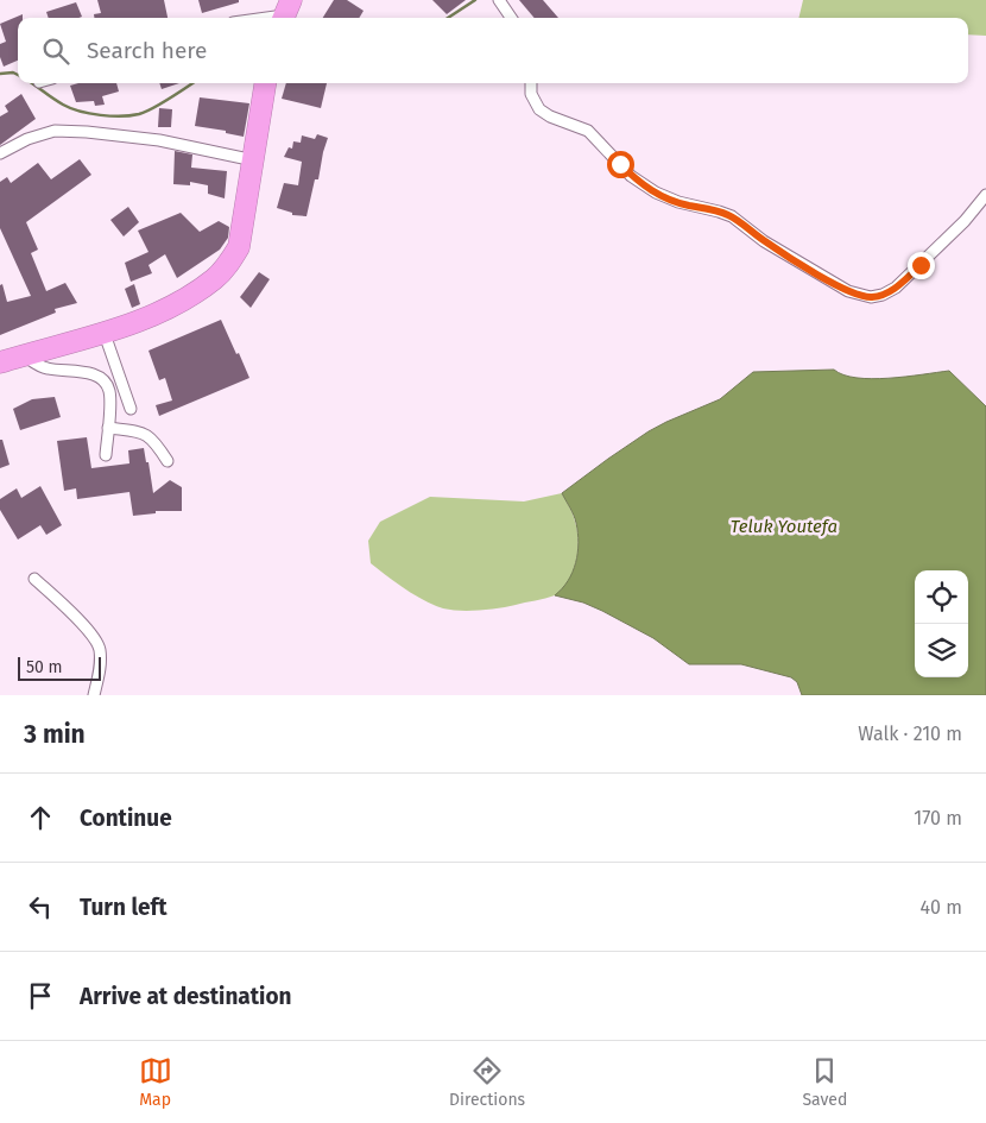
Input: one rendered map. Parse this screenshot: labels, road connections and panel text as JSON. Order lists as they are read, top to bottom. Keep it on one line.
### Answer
{"water":["Teluk Youtefa"],"scale_bar":"50 m","page":{"search":"Search here","scale":"50 m","heading":["3 min","Walk · 210 m"],"list":[["Continue","170 m"],["Turn left","40 m"],"Arrive at destination"],"nav":["Map","Directions","Saved"]}}
